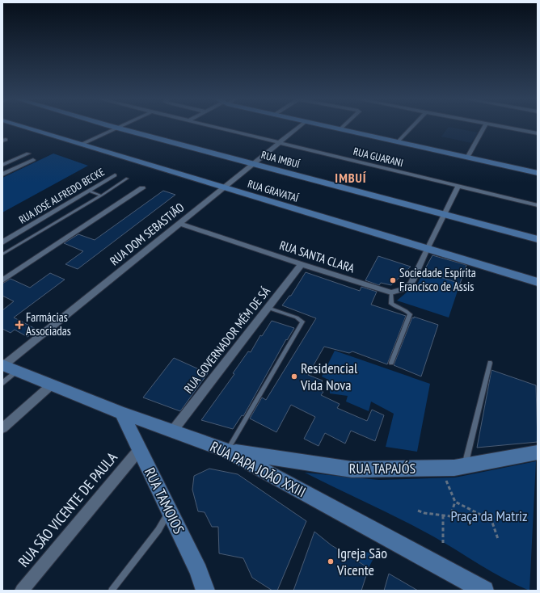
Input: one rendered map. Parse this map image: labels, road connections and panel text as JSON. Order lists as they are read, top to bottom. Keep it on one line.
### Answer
{"streets":{"street":["RUA GUARANI","RUA IMBUÍ","RUA GRAVATAÍ","RUA JOSÉ ALFREDO BECKE","RUA DOM SEBASTIÃO","RUA SANTA CLARA","RUA GOVERNADOR MÉM DE SÁ","RUA TAPAJÓS","RUA PAPA JOÃO XXIII","RUA TAMOIOS","RUA SÃO VICENTE DE PAULA"]},"crossings":[["RUA GUARANI","RUA DOM SEBASTIÃO"],["RUA IMBUÍ","RUA DOM SEBASTIÃO"],["RUA GRAVATAÍ","RUA DOM SEBASTIÃO"],["RUA DOM SEBASTIÃO","RUA SANTA CLARA"],["RUA DOM SEBASTIÃO","RUA PAPA JOÃO XXIII"],["RUA SANTA CLARA","RUA GOVERNADOR MÉM DE SÁ"],["RUA GOVERNADOR MÉM DE SÁ","RUA PAPA JOÃO XXIII"],["RUA TAPAJÓS","RUA PAPA JOÃO XXIII"],["RUA PAPA JOÃO XXIII","RUA TAMOIOS"],["RUA TAMOIOS","RUA SÃO VICENTE DE PAULA"]],"districts":["IMBUÍ"],"parks":["Praça da Matriz"],"places":{"other":["Sociedade Espírita Francisco de Assis","Residencial Vida Nova","Igreja São Vicente"],"health":["Farmácias Associadas"]}}
